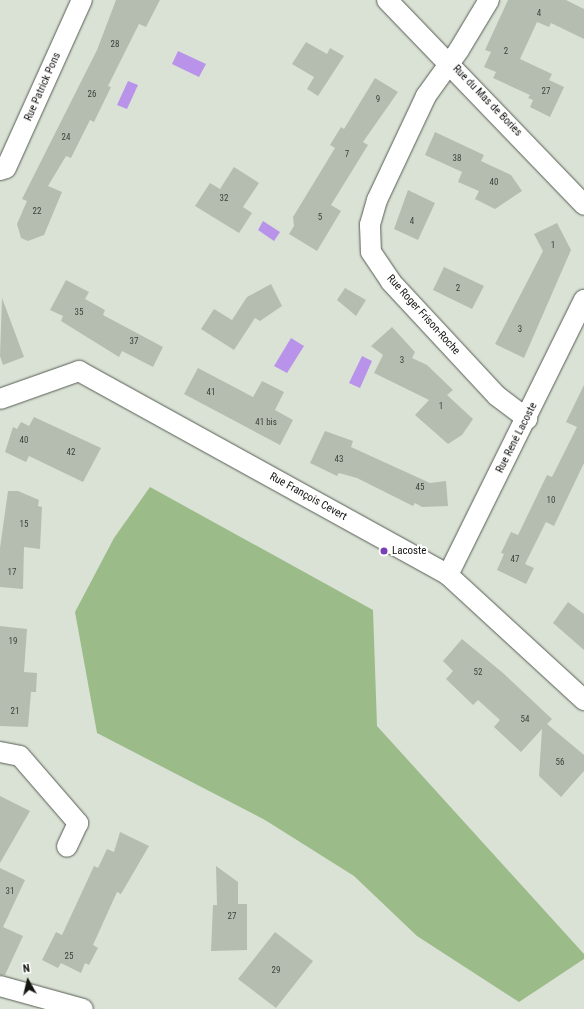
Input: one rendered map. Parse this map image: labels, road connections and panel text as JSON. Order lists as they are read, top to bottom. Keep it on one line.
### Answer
{"streets":{"street":["Rue Patrick Pons","Rue du Mas de Bories","Rue Roger Frison-Roche","Rue René Lacoste","Rue François Cevert"]},"crossings":[["Rue du Mas de Bories","Rue Roger Frison-Roche"],["Rue Roger Frison-Roche","Rue René Lacoste"],["Rue René Lacoste","Rue François Cevert"]],"places":["Lacoste"],"house_numbers":["4","28","2","27","26","9","24","7","38","40","32","22","5","4","1","2","35","3","37","3","41","1","41 bis","40","42","43","45","10","15","47","17","19","52","21","54","56","31","27","25","29"],"north":"top"}
